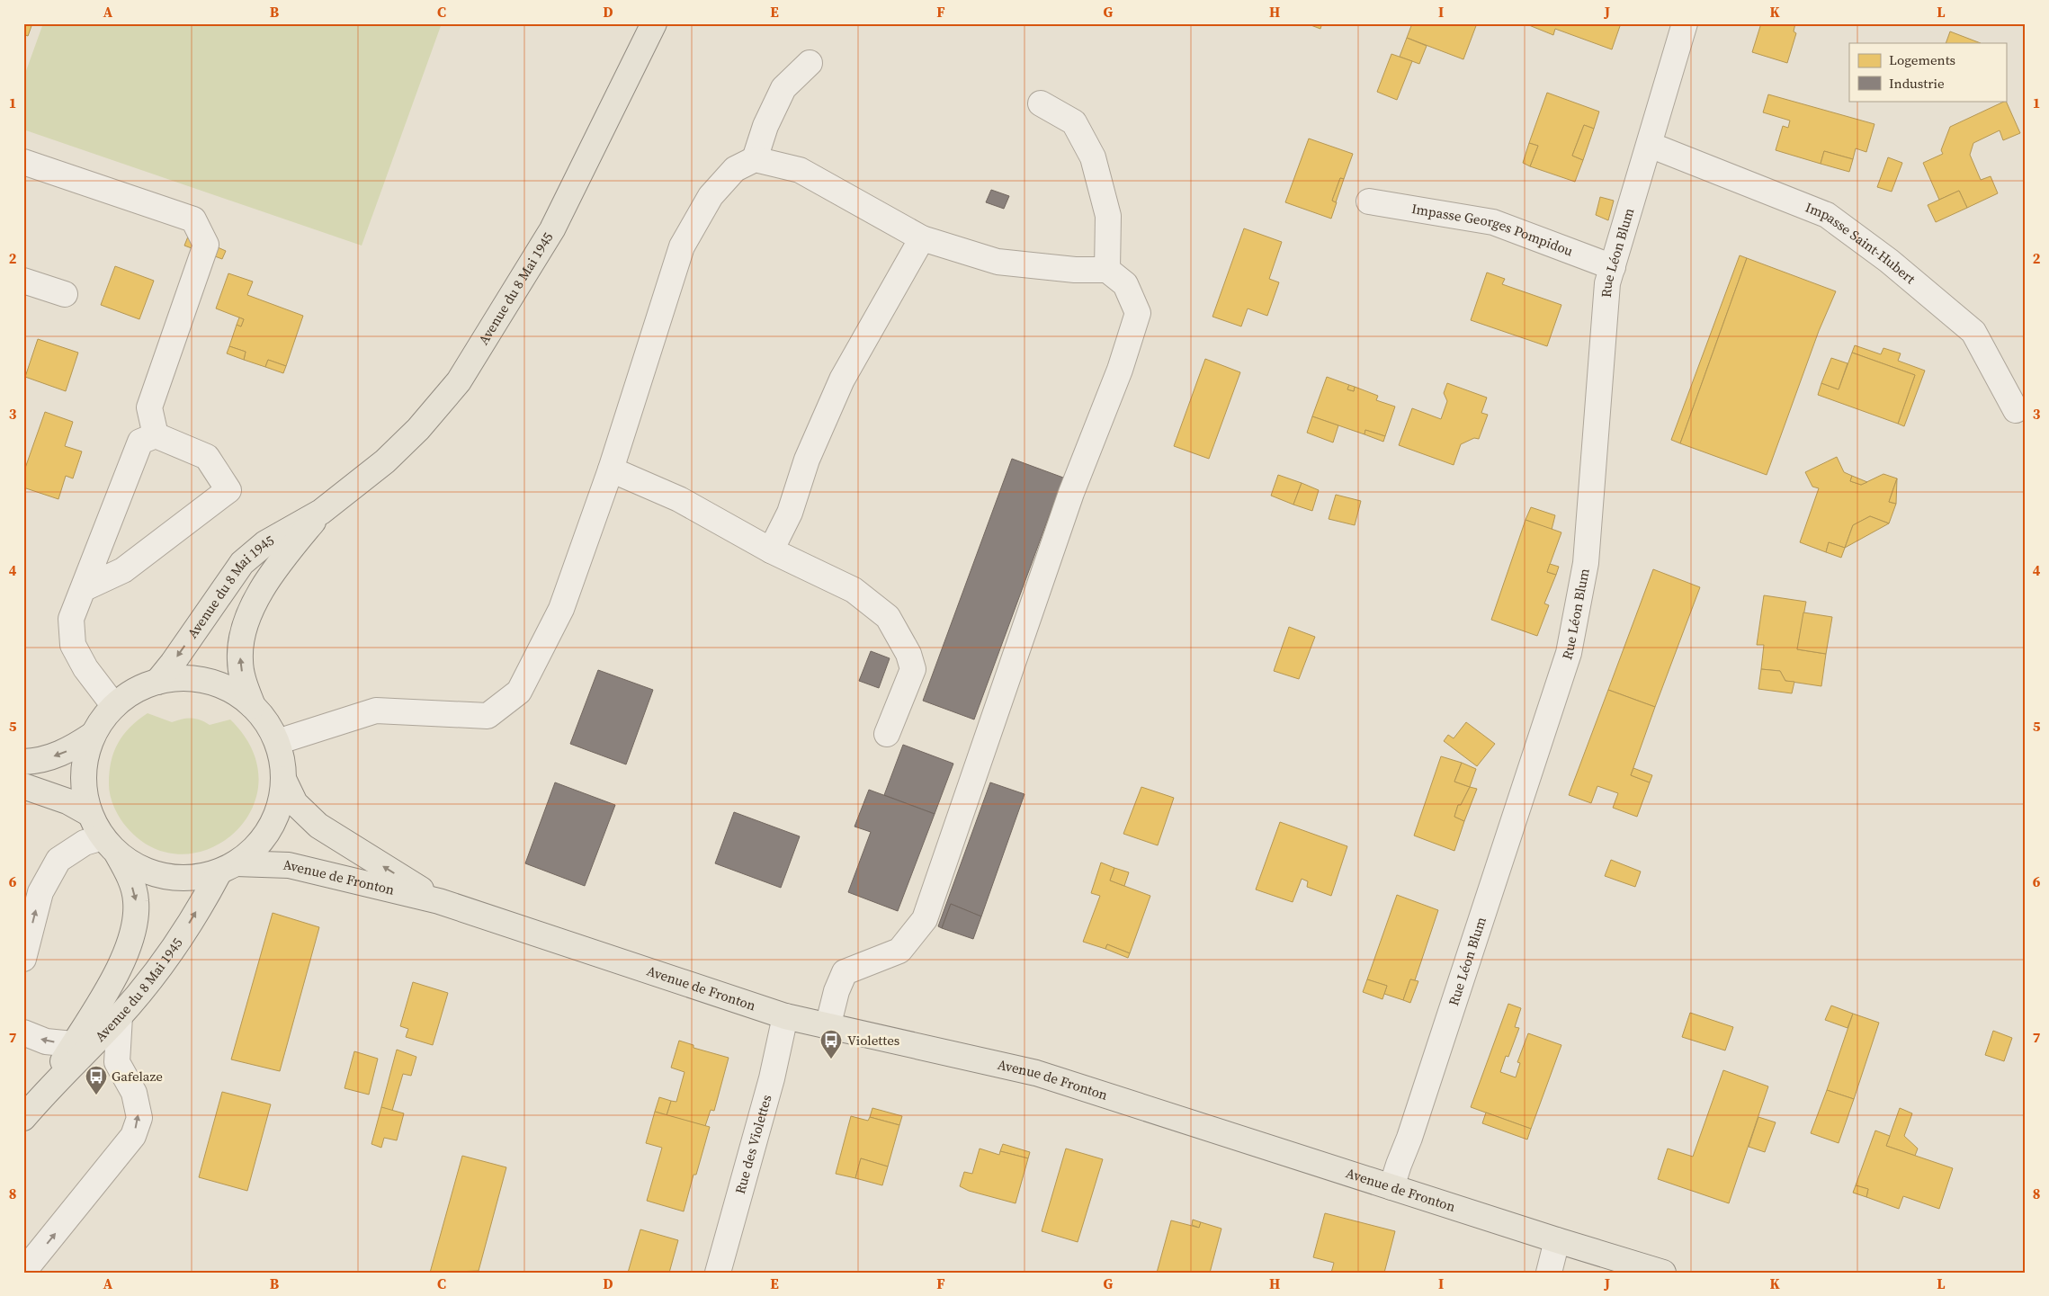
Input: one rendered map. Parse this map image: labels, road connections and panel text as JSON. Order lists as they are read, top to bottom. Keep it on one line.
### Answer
{"streets":{"main road":["Avenue du 8 Mai 1945","Avenue de Fronton"],"street":["Impasse Georges Pompidou","Impasse Saint-Hubert","Rue Léon Blum","Rue des Violettes"]},"crossings":[["Impasse Georges Pompidou","Rue Léon Blum"],["Impasse Saint-Hubert","Rue Léon Blum"],["Rue Léon Blum","Avenue de Fronton"],["Avenue du 8 Mai 1945","Avenue de Fronton"],["Avenue de Fronton","Rue des Violettes"]],"places":{"bus stop":["Violettes","Gafelaze"]},"legend":["Logements","Industrie"],"grid":{"columns":["A","B","C","D","E","F","G","H","I","J","K","L"],"rows":["1","2","3","4","5","6","7","8"]}}
